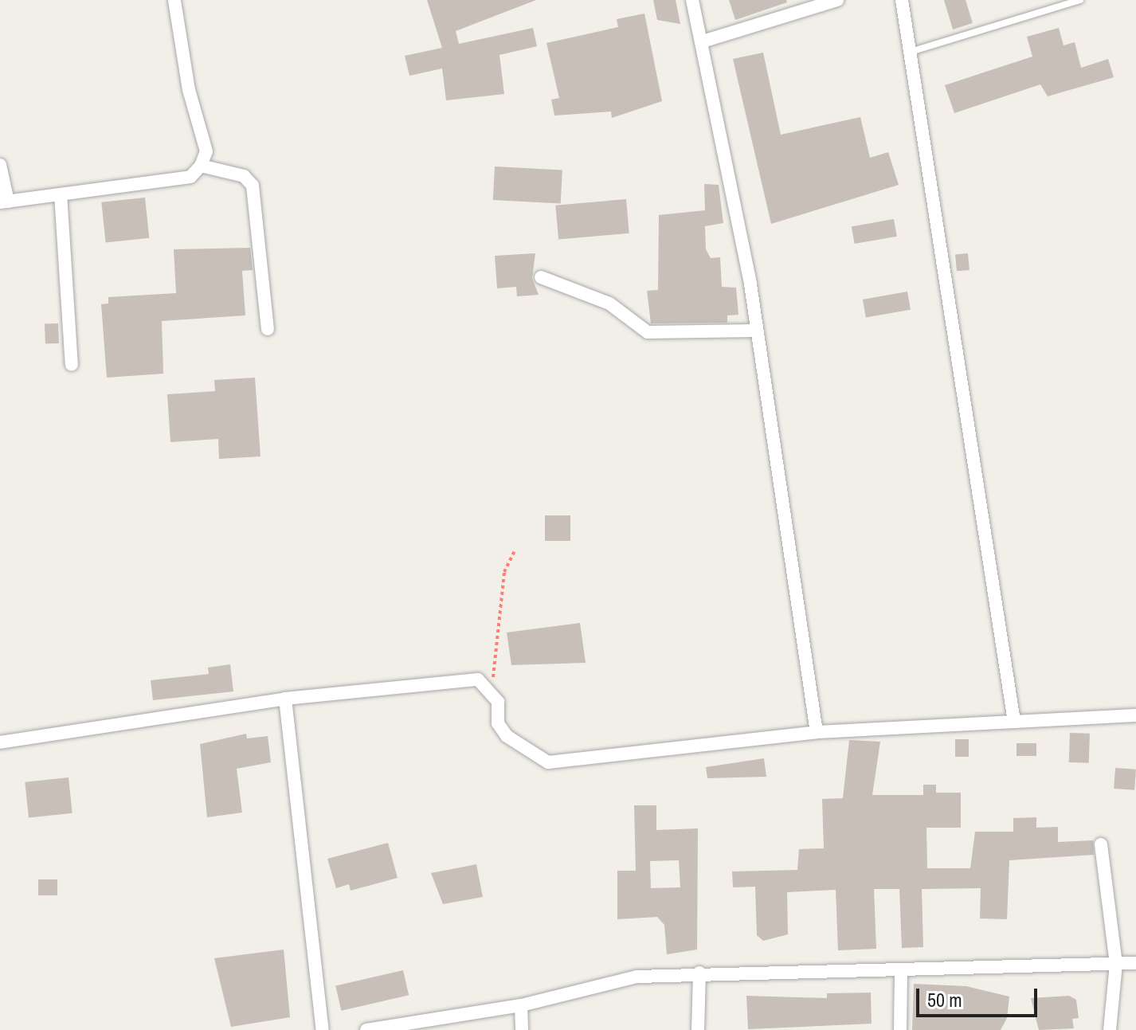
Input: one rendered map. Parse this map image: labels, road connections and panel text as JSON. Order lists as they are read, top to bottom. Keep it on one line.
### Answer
{"scale_bar":"50 m"}
